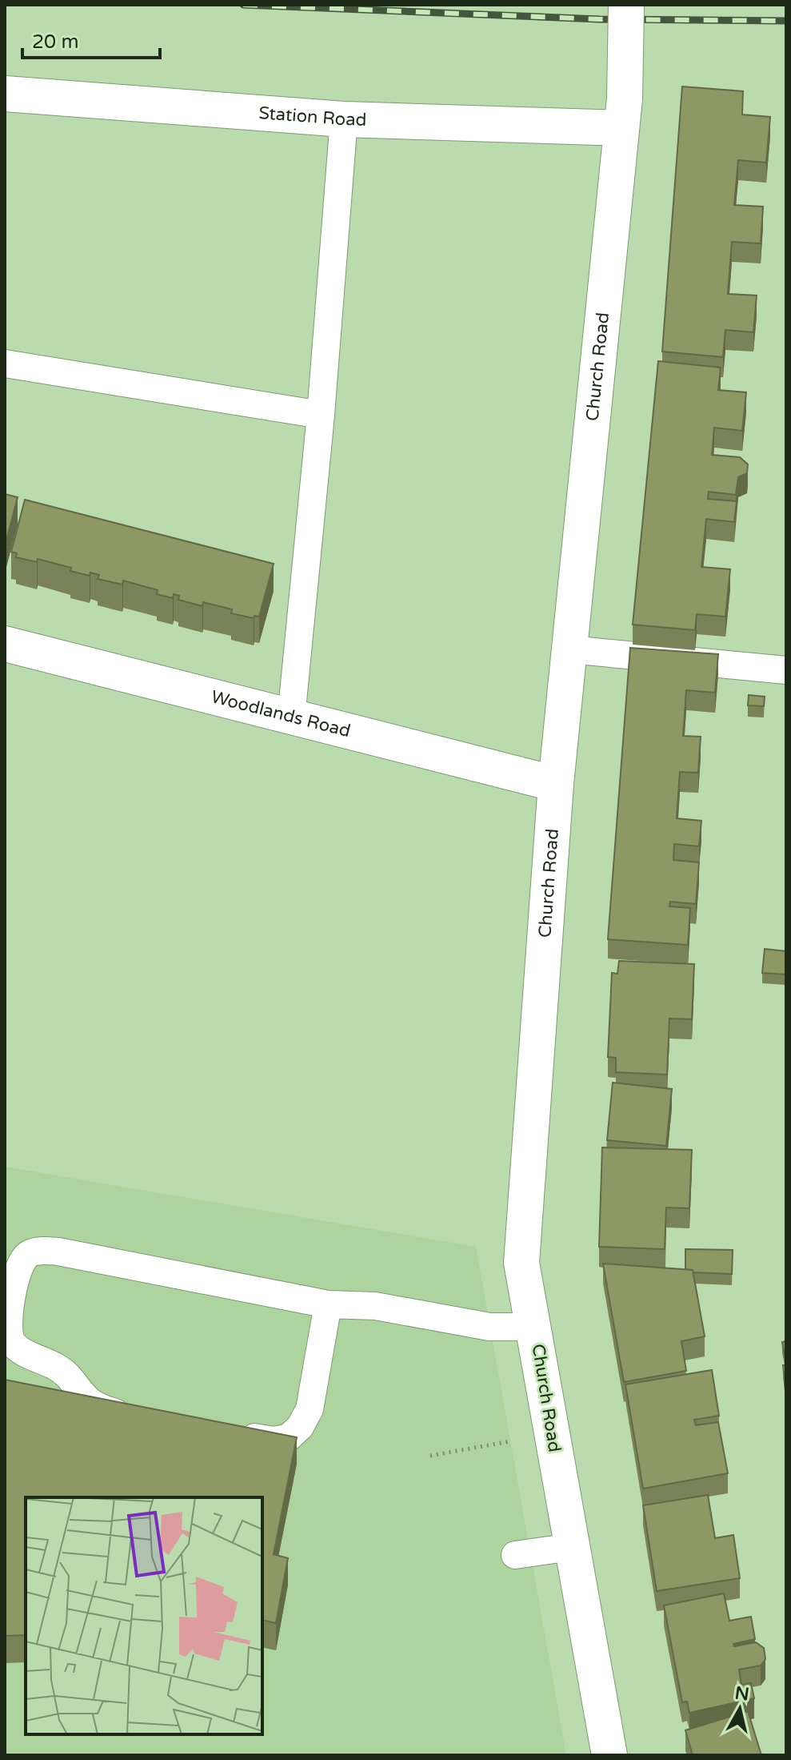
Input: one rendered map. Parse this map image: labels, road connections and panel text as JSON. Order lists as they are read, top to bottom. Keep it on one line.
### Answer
{"streets":{"street":["Station Road","Church Road","Woodlands Road"]},"crossings":[["Station Road","Church Road"],["Church Road","Woodlands Road"]],"scale_bar":"20 m","north":"top"}
